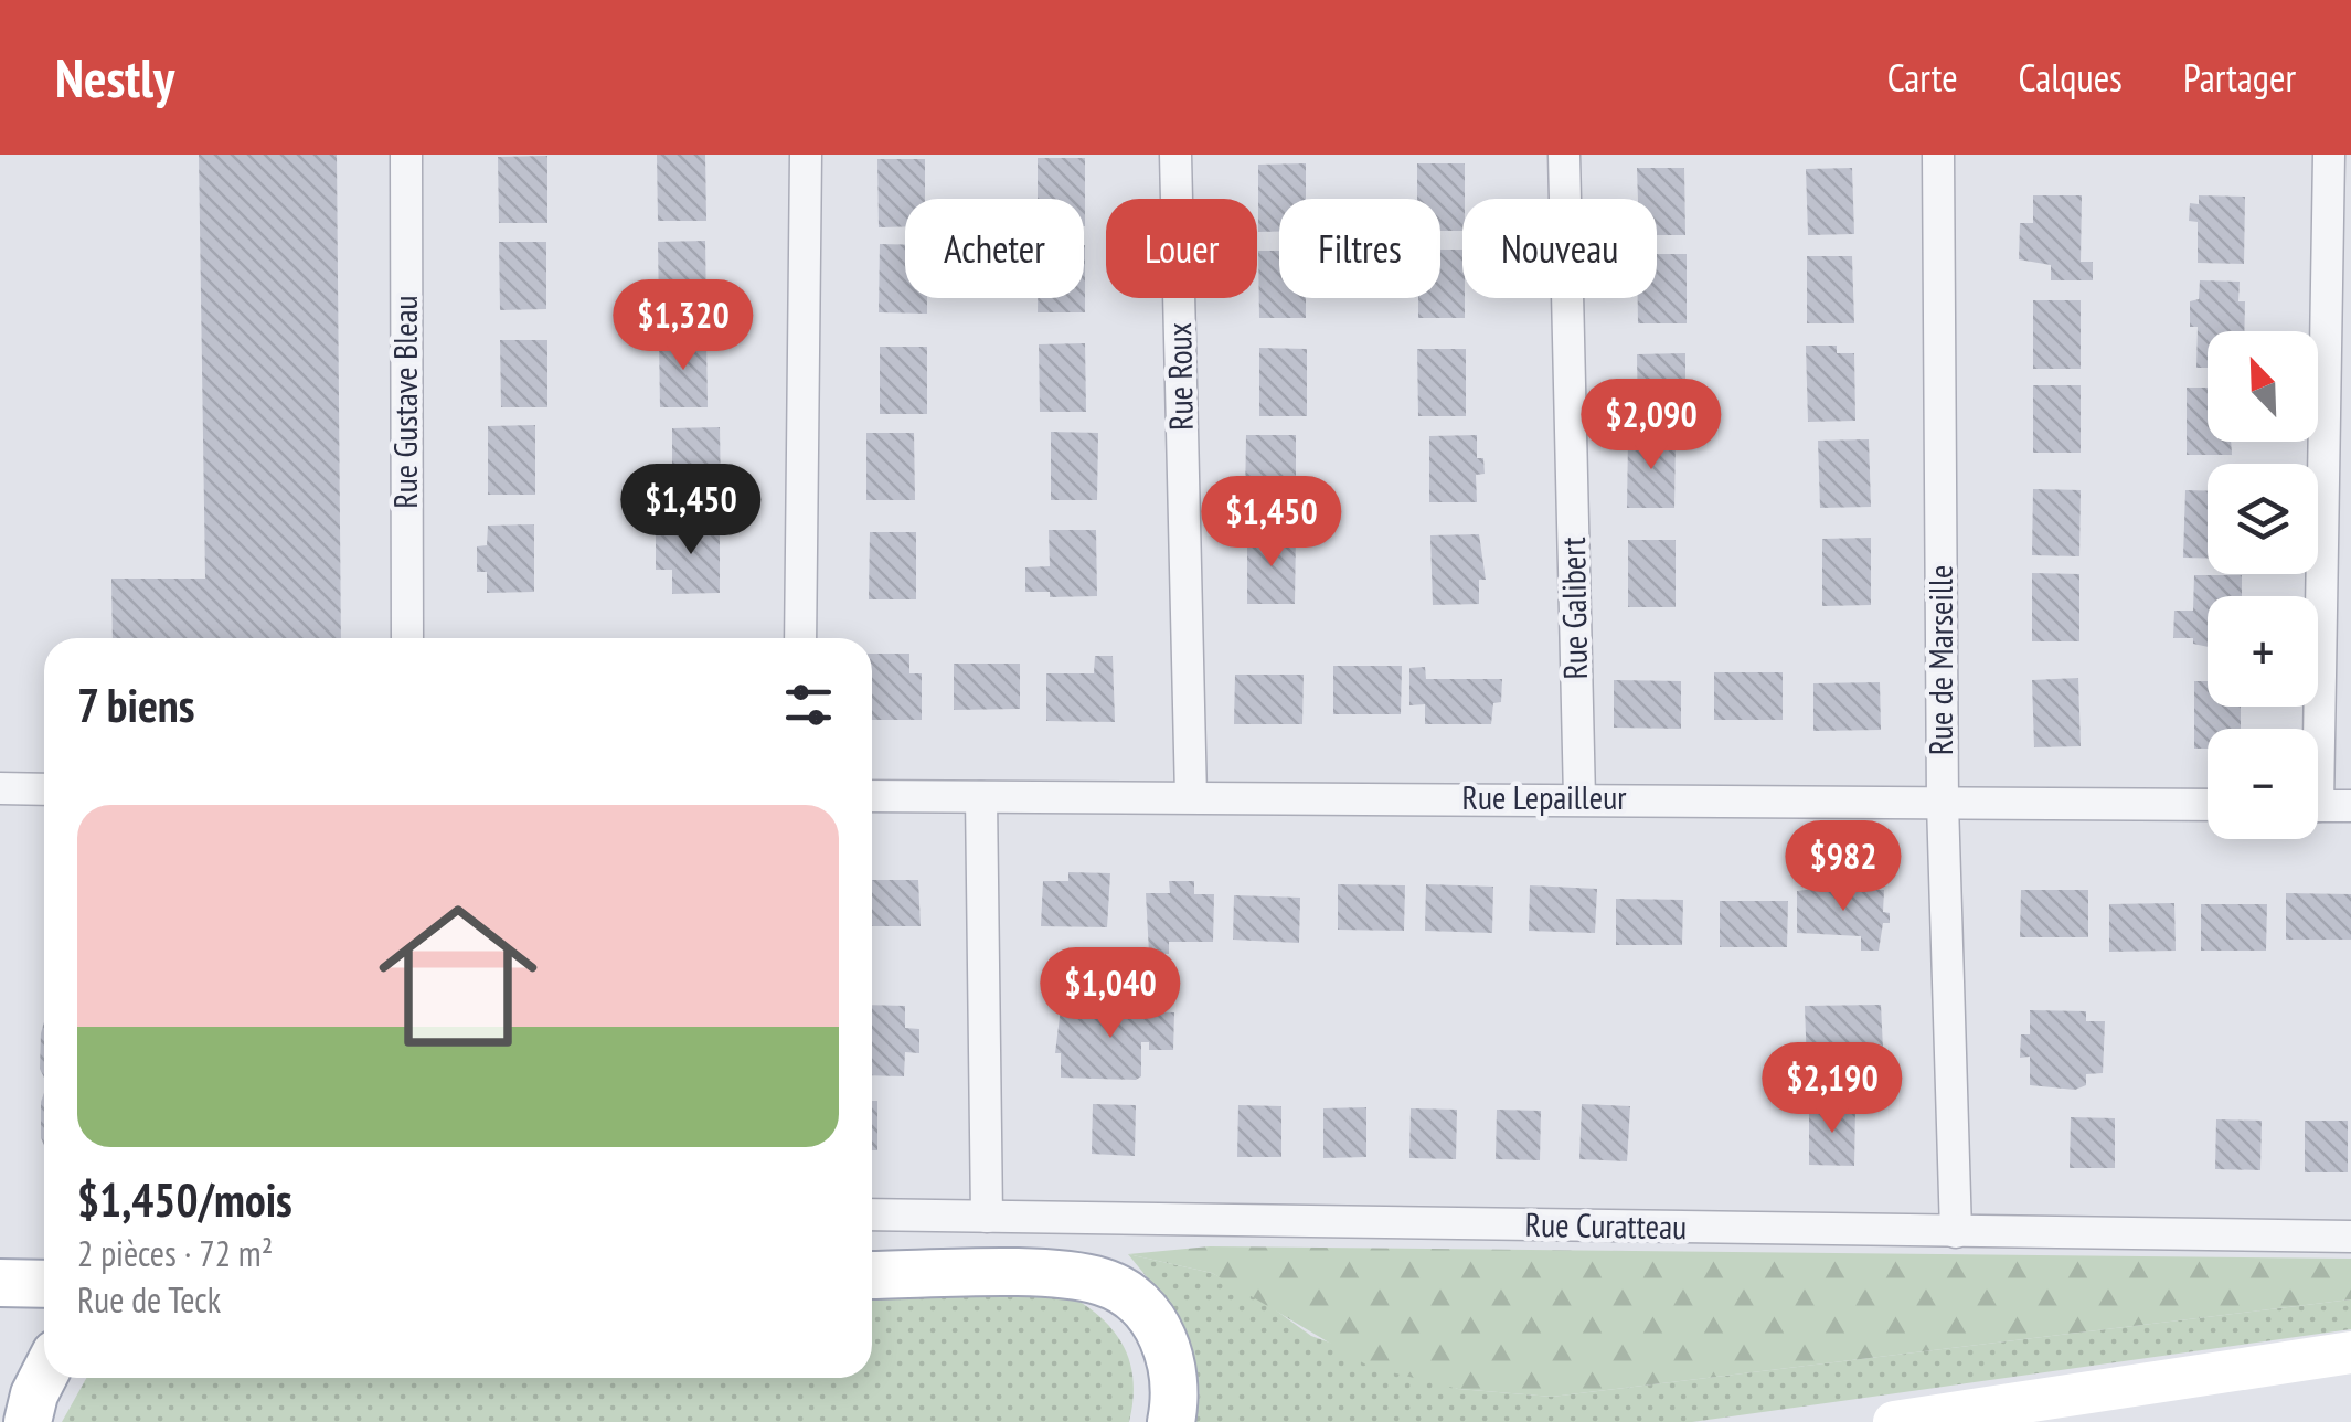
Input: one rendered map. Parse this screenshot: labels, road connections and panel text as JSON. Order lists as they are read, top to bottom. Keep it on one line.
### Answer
{"streets":{"street":["Rue Roux","Rue Gustave Bleau","Rue Galibert","Rue de Marseille","Rue Lepailleur","Rue Curatteau"]},"crossings":[["Rue Roux","Rue Lepailleur"],["Rue Galibert","Rue Lepailleur"],["Rue de Marseille","Rue Lepailleur"],["Rue de Marseille","Rue Curatteau"]],"north":"top left","page":{"header":"Nestly","nav":["Carte","Calques","Partager"],"chip":["Acheter","Louer","Filtres","Nouveau"],"price":["$1,320","$2,090","$1,450","$1,450","$982","$1,040","$2,190"],"map_buttons":["+","−"],"heading":"7 biens","list":[{"name":"$1,450/mois","note":"2 pièces · 72 m² · Rue de Teck"}]}}
